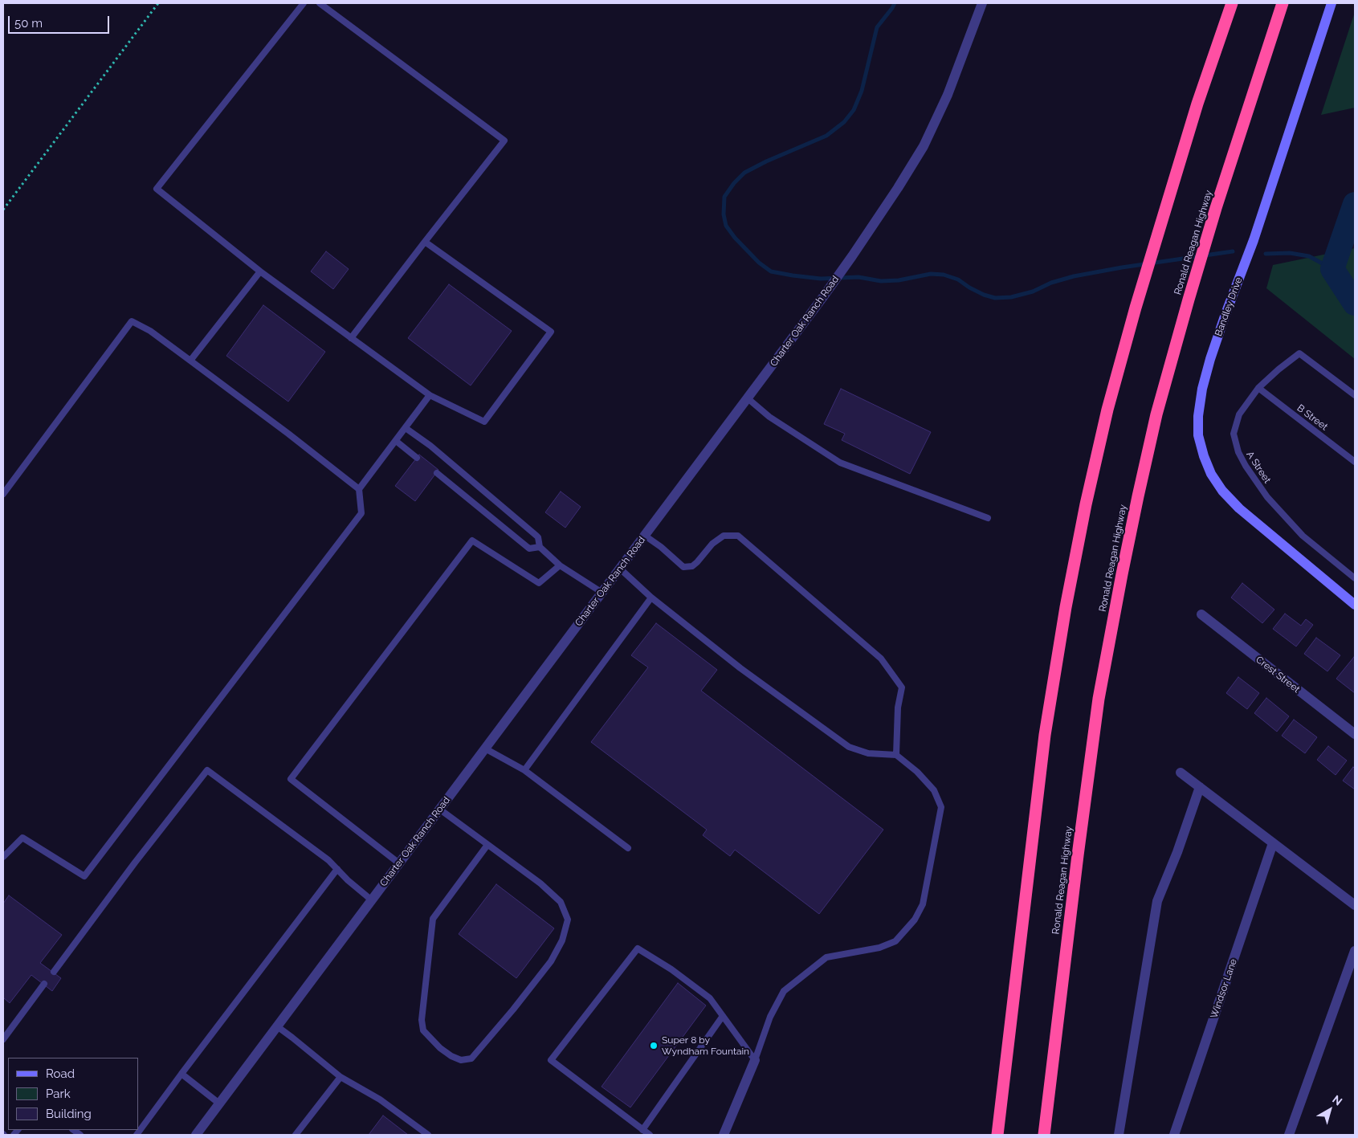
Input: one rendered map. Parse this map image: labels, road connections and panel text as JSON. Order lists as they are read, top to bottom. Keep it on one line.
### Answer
{"streets":{"highway":["Ronald Reagan Highway"],"street":["Bandley Drive","Charter Oak Ranch Road","Crest Street","Windsor Lane"],"lane":["B Street","A Street"]},"crossings":[["B Street","A Street"]],"places":["Super 8 by Wyndham Fountain"],"legend":["Road","Park","Building"],"scale_bar":"50 m","north":"top right"}
